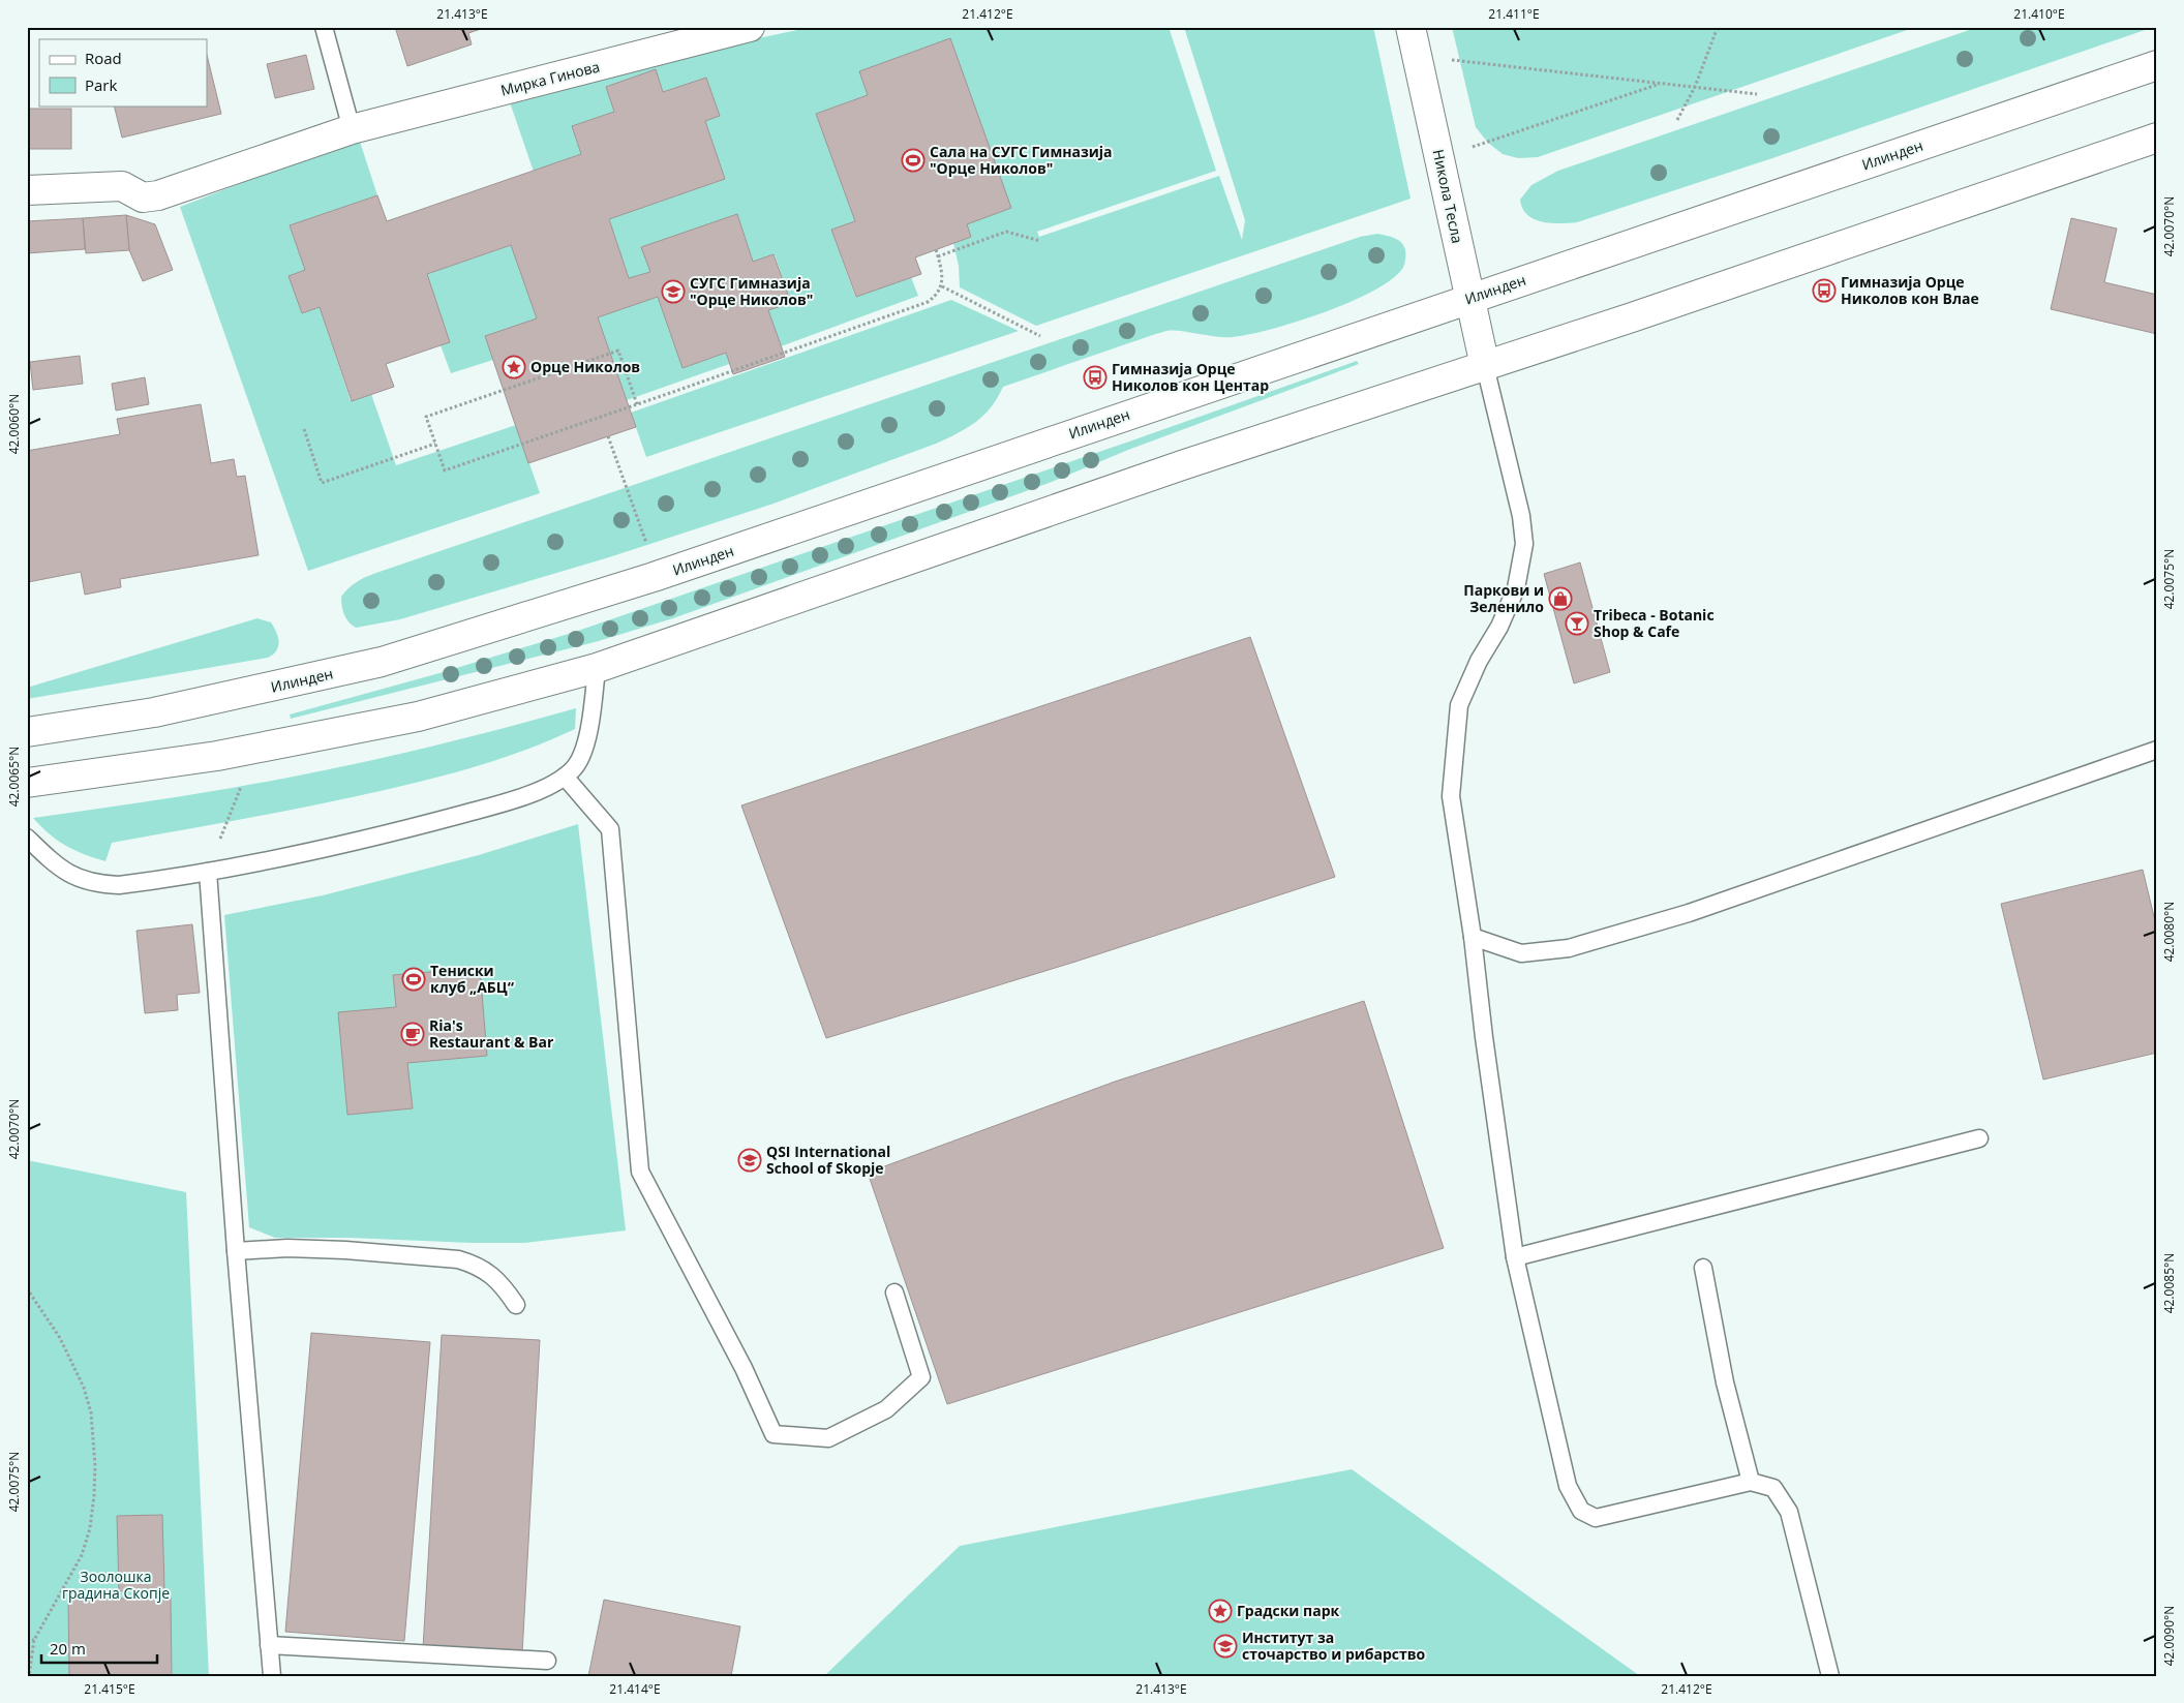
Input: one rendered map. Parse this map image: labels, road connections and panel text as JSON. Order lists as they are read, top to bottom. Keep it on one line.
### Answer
{"streets":{"street":["Мирка Гинова","Илинден","Никола Тесла"]},"crossings":[["Илинден","Никола Тесла"]],"parks":["Зоолошка градина Скопје"],"places":{"sports":["Сала на СУГС Гимназија \"Орце Николов\"","Тениски клуб „АБЦ“"],"bus stop":["Гимназија Орце Николов кон Влае","Гимназија Орце Николов кон Центар"],"school or university":["СУГС Гимназија \"Орце Николов\"","QSI International School of Skopje","Институт за сточарство и рибарство"],"place":["Орце Николов","Градски парк"],"shop":["Паркови и Зеленило"],"bar":["Tribeca - Botanic Shop & Cafe"],"cafe":["Ria's Restaurant & Bar"]},"legend":["Road","Park"],"scale_bar":"20 m","coordinates":["21.413°E","21.412°E","21.411°E","21.410°E","42.0070°N","42.0060°N","42.0075°N","42.0065°N","42.0080°N","42.0085°N","42.0090°N","21.415°E","21.414°E"]}
